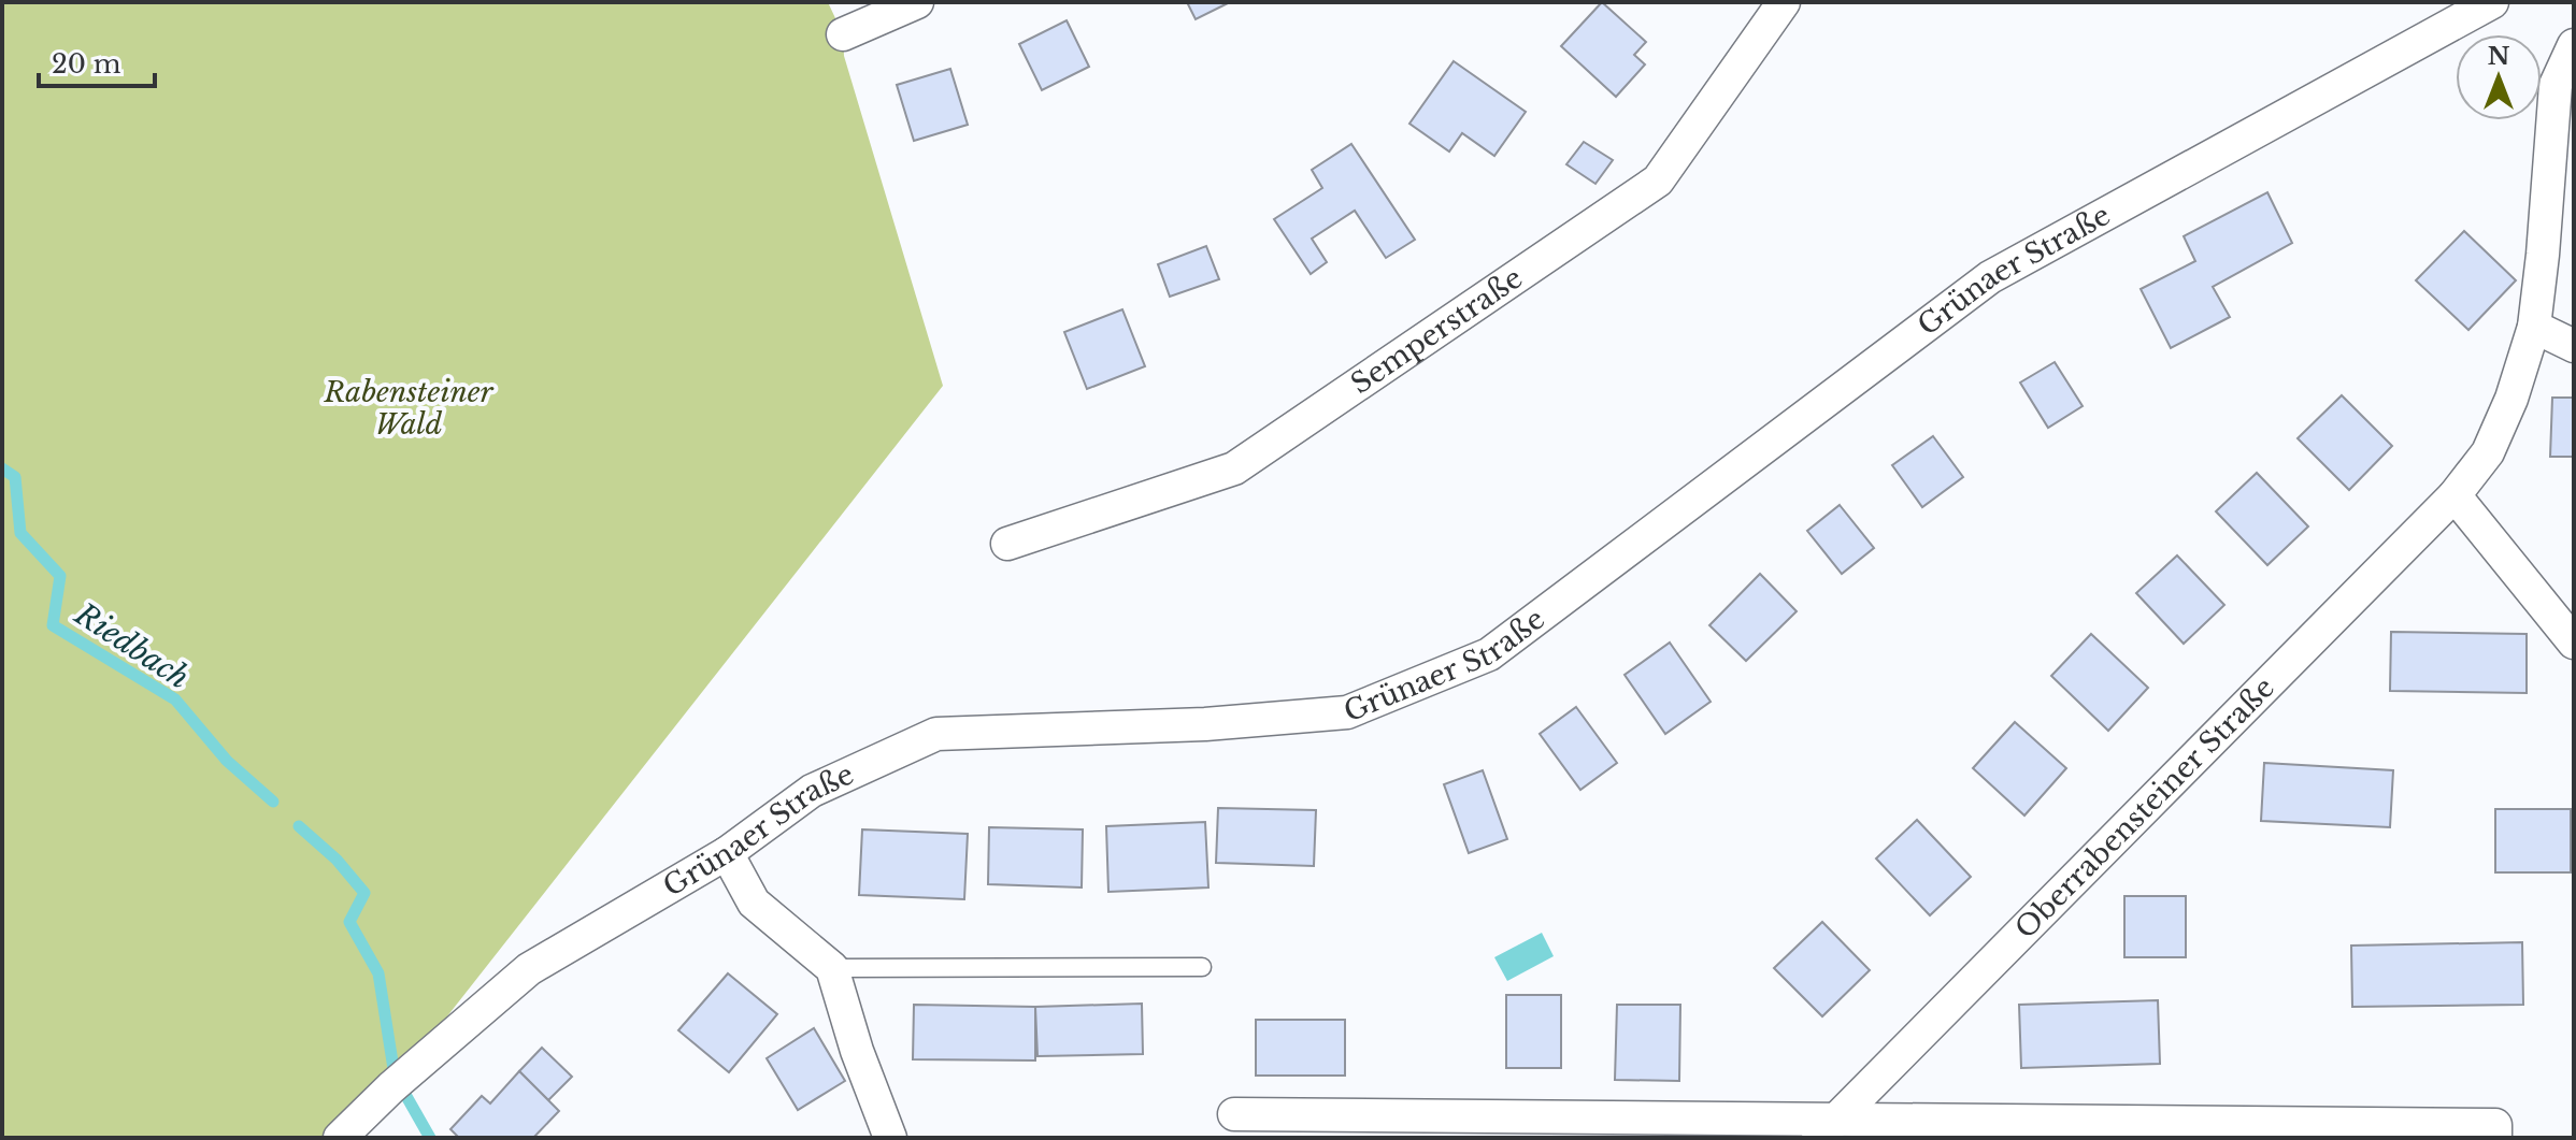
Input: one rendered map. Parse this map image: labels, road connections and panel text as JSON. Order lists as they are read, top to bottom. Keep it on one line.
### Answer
{"streets":{"street":["Grünaer Straße","Semperstraße","Oberrabensteiner Straße"]},"water":["Riedbach"],"parks":["Rabensteiner Wald"],"scale_bar":"20 m","north":"top"}
